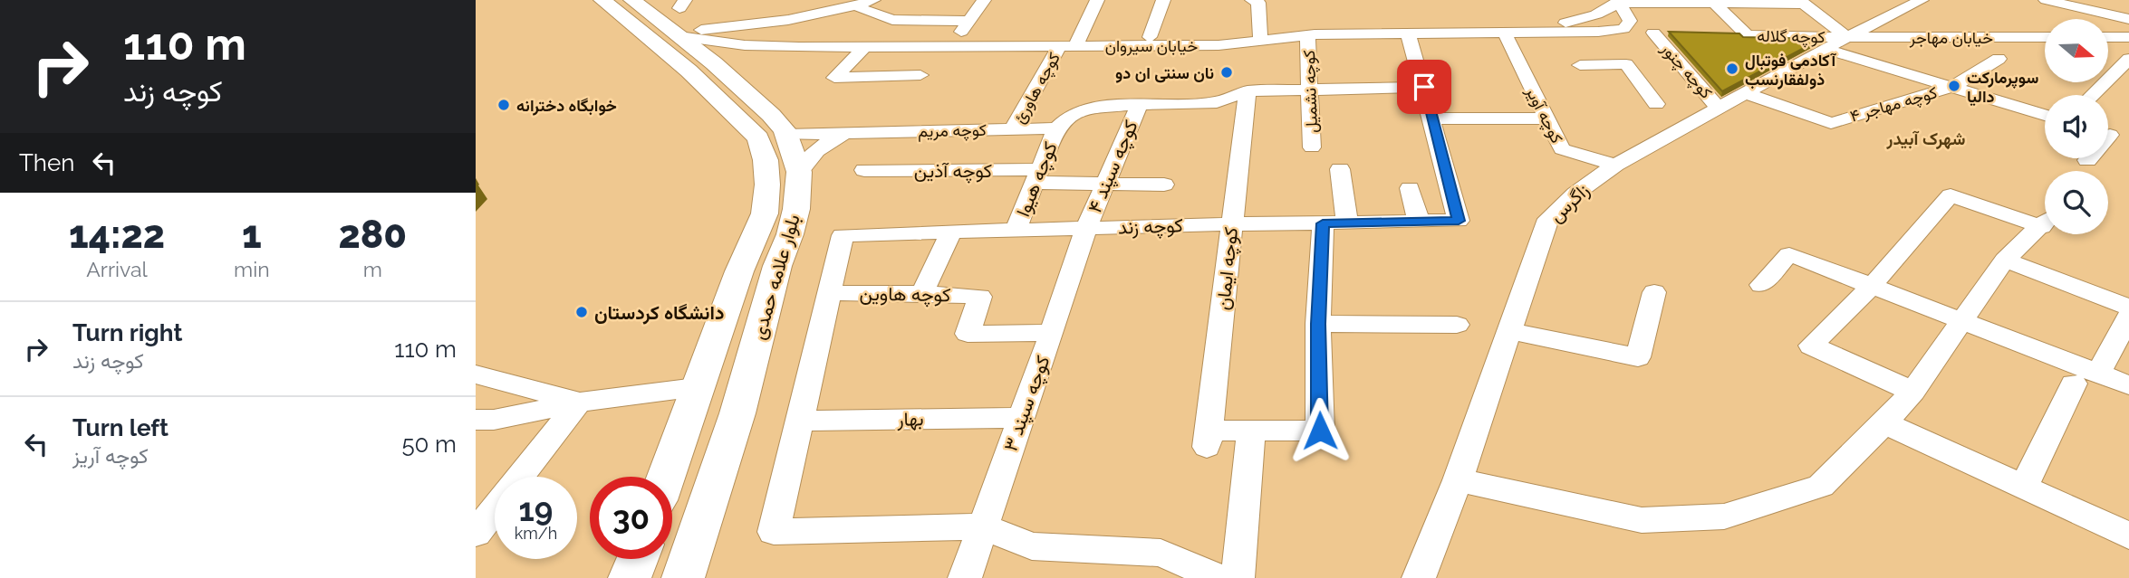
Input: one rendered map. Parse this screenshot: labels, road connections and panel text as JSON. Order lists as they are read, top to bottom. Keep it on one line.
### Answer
{"streets":{"main road":["بلوار علامه حمدی"],"street":["کوچه گلاله","خیابان مهاجر","خیابان سیروان","کوچه چنور","کوچه هاورئ","کوچه نشمیل","کوچه مهاجر ۴","کوچه آویر","کوچه مریم","کوچه سپند ۴","کوچه آذین","کوچه هیوا","زاگرس","کوچه زند","کوچه ایمان","کوچه هاوین","کوچه سپند ۳","بهار"]},"crossings":[["کوچه گلاله","خیابان مهاجر"],["کوچه گلاله","زاگرس"],["خیابان مهاجر","زاگرس"],["خیابان سیروان","کوچه هاورئ"],["خیابان سیروان","کوچه نشمیل"],["خیابان سیروان","کوچه آویر"],["کوچه چنور","زاگرس"],["کوچه هاورئ","کوچه مریم"],["کوچه مهاجر ۴","زاگرس"],["کوچه آویر","زاگرس"],["کوچه مریم","کوچه هیوا"],["کوچه مریم","بلوار علامه حمدی"],["کوچه سپند ۴","کوچه زند"],["کوچه سپند ۴","کوچه سپند ۳"],["کوچه آذین","کوچه هیوا"],["کوچه هیوا","کوچه زند"],["کوچه زند","کوچه ایمان"],["کوچه زند","کوچه هاوین"],["کوچه زند","کوچه سپند ۳"],["کوچه هاوین","کوچه سپند ۳"],["کوچه سپند ۳","بهار"]],"districts":["شهرک آبیدر"],"places":["آکادمی فوتبال ذولفقارنسب","نان سنتی ان دو","سوپرمارکت دالیا","خوابگاه دخترانه","دانشگاه کردستان"],"north":"right","page":{"turn":["110 m","کوچه زند"],"then":"Then","eta":["14:22","Arrival","1","min","280","m"],"list":[{"name":"Turn right","note":"کوچه زند","value":"110 m"},{"name":"Turn left","note":"کوچه آریز","value":"50 m"}],"speed":"19 km/h","limit":"30"}}
